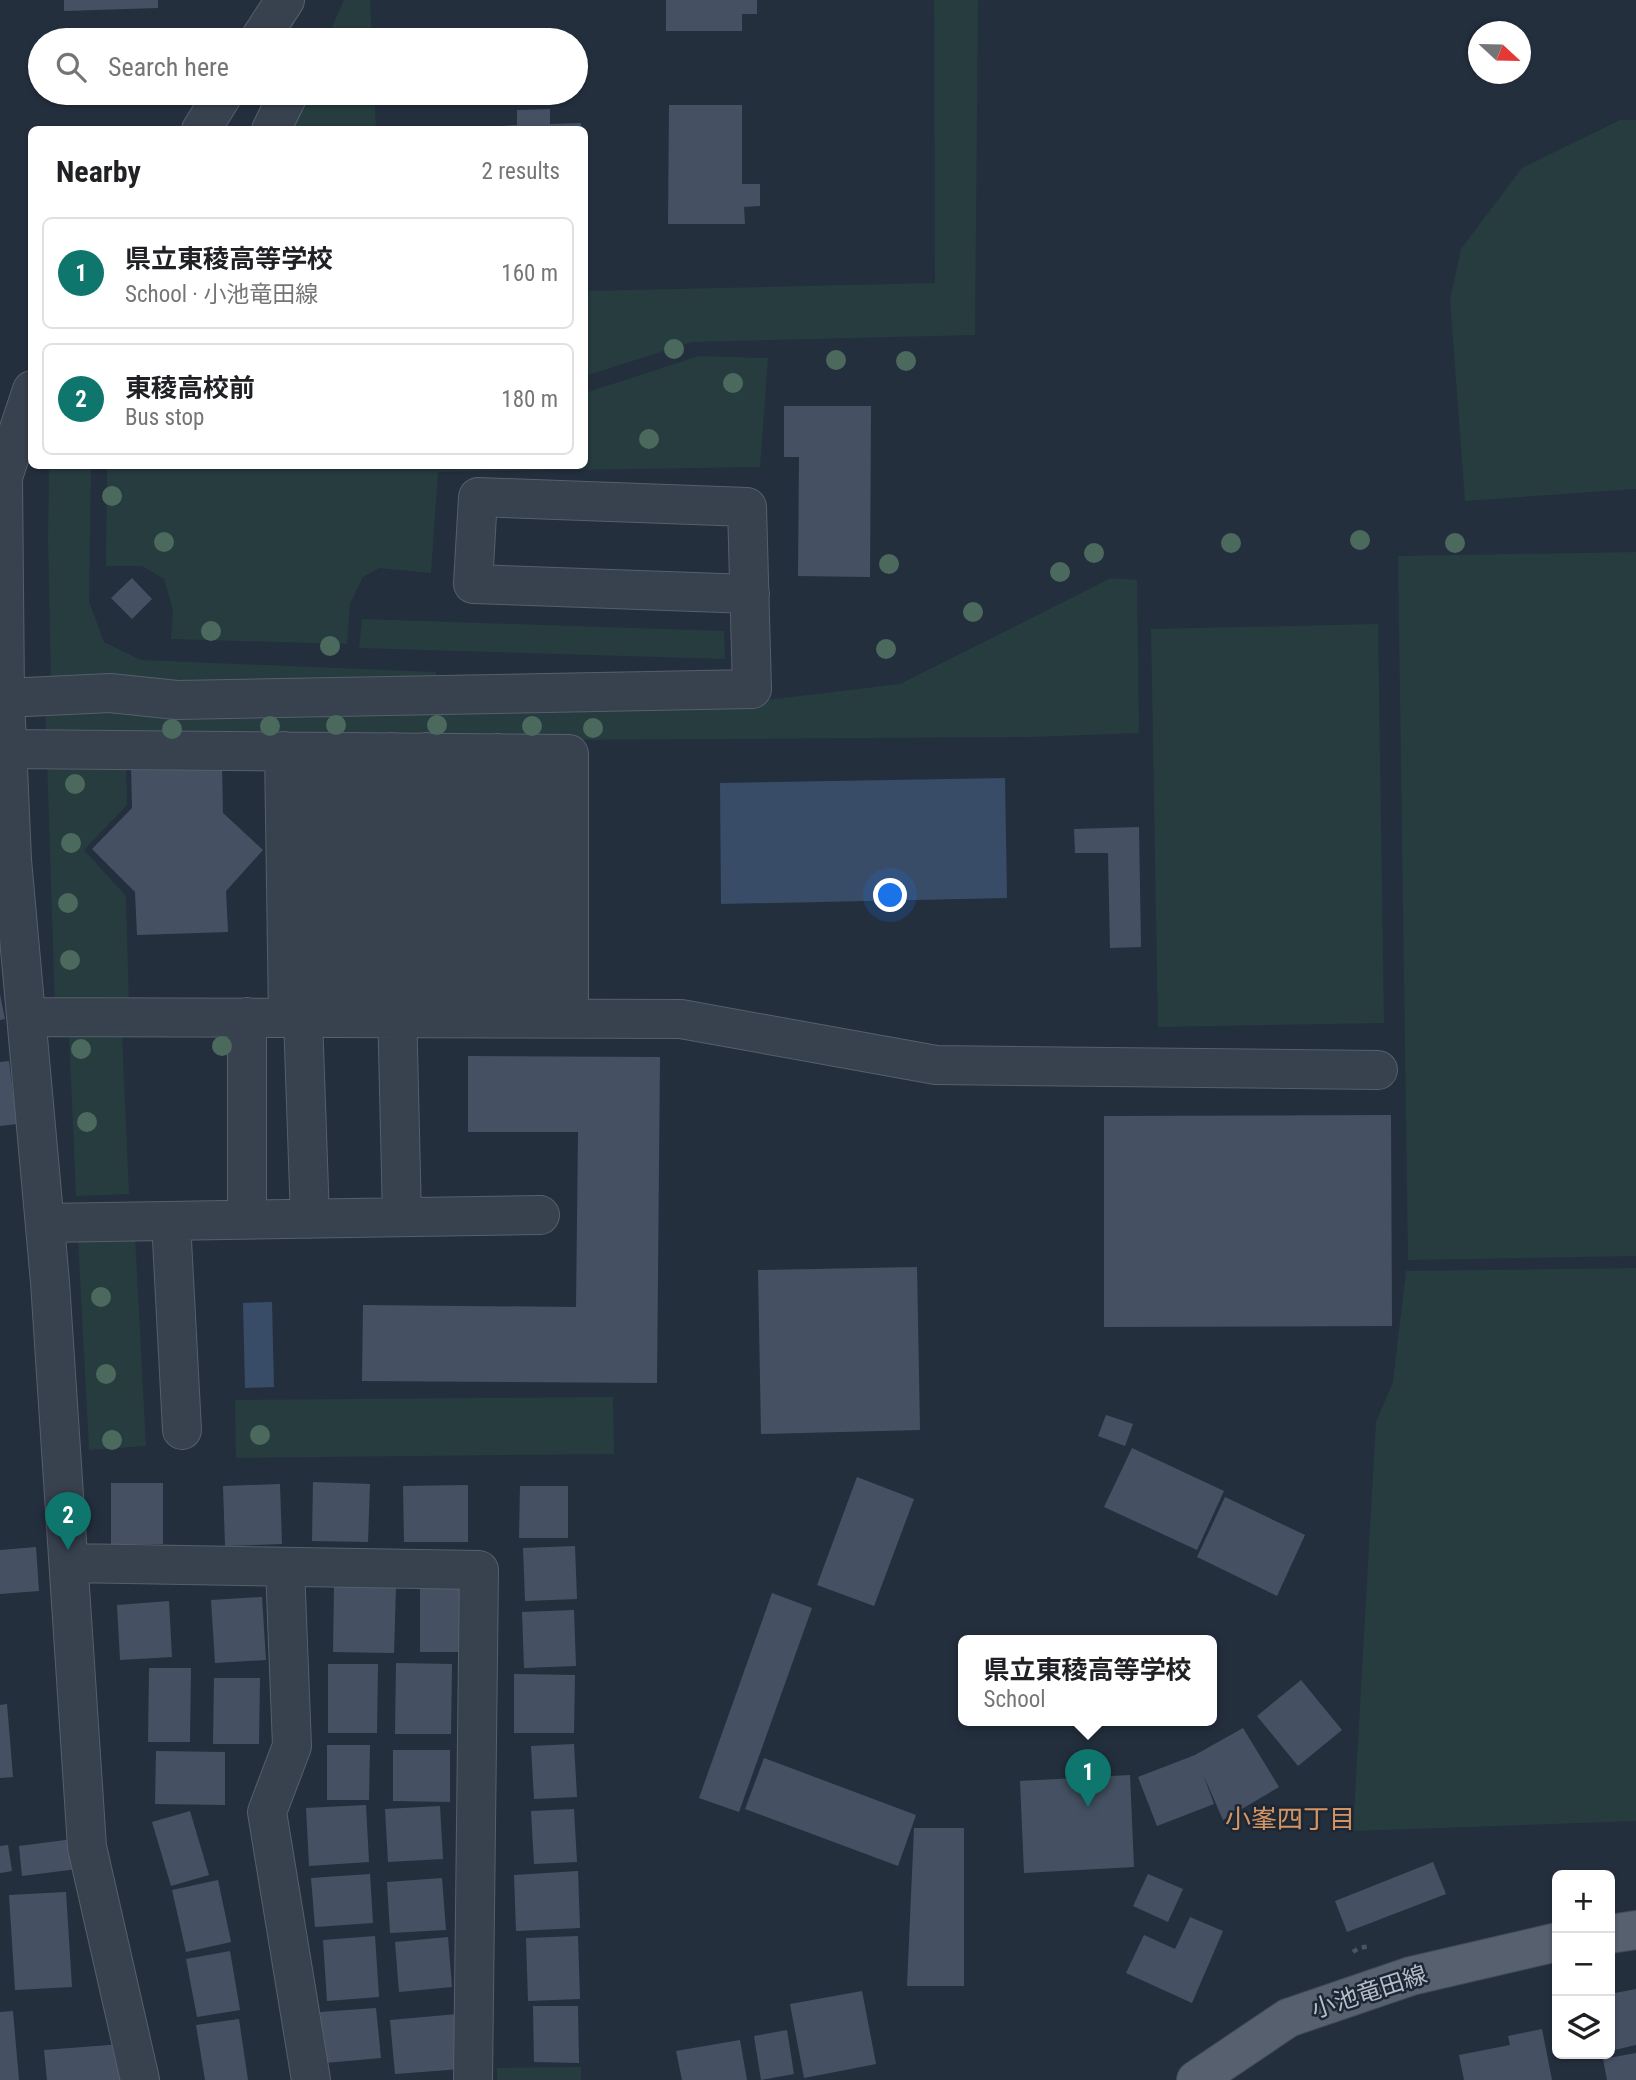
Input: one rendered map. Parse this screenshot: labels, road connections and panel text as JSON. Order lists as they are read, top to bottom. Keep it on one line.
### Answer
{"streets":{"main road":["小池竜田線"]},"districts":["小峯四丁目"],"north":"right","page":{"search":"Search here","heading":["Nearby","2 results"],"list":[{"mark":"1","name":"県立東稜高等学校","note":"School · 小池竜田線","value":"160 m"},{"mark":"2","name":"東稜高校前","note":"Bus stop","value":"180 m"}],"pins":["2","1"],"popup":["県立東稜高等学校","School"],"map_buttons":["+","−"]}}
